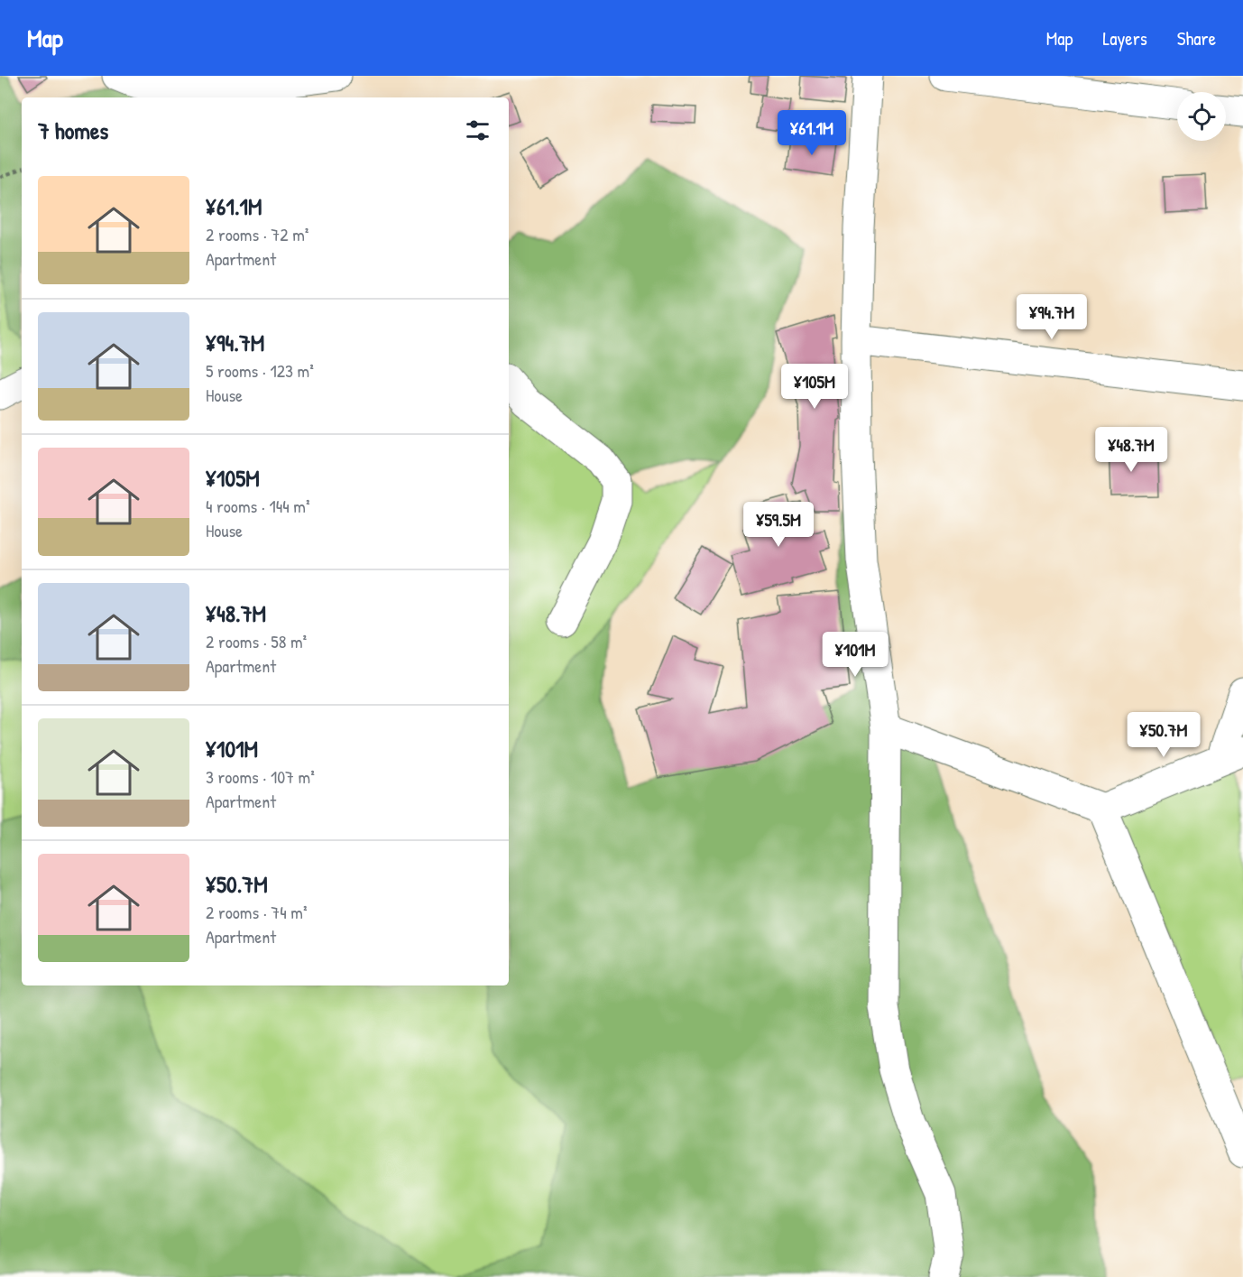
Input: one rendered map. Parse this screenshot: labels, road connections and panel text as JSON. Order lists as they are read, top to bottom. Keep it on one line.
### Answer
{"page":{"header":"Map","nav":["Map","Layers","Share"],"heading":"7 homes","price":["¥61.1M","¥94.7M","¥105M","¥48.7M","¥59.5M","¥101M","¥50.7M"],"list":[{"name":"¥61.1M","note":"2 rooms · 72 m² · Apartment"},{"name":"¥94.7M","note":"5 rooms · 123 m² · House"},{"name":"¥105M","note":"4 rooms · 144 m² · House"},{"name":"¥48.7M","note":"2 rooms · 58 m² · Apartment"},{"name":"¥101M","note":"3 rooms · 107 m² · Apartment"},{"name":"¥50.7M","note":"2 rooms · 74 m² · Apartment"}]}}
